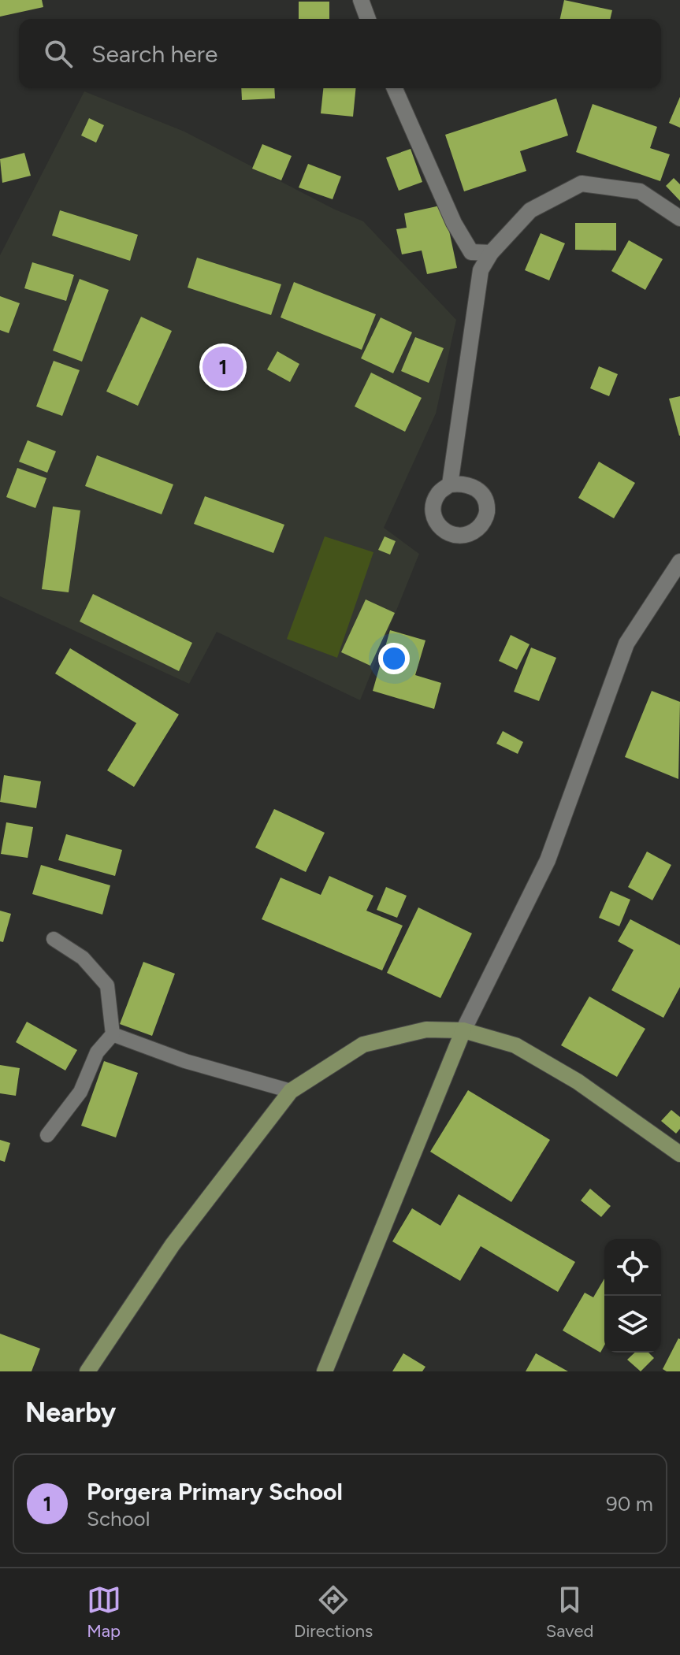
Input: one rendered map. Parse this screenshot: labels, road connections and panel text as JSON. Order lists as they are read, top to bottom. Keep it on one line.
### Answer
{"page":{"search":"Search here","pins":"1","heading":"Nearby","list":[{"mark":"1","name":"Porgera Primary School","note":"School","value":"90 m"}],"nav":["Map","Directions","Saved"]}}
